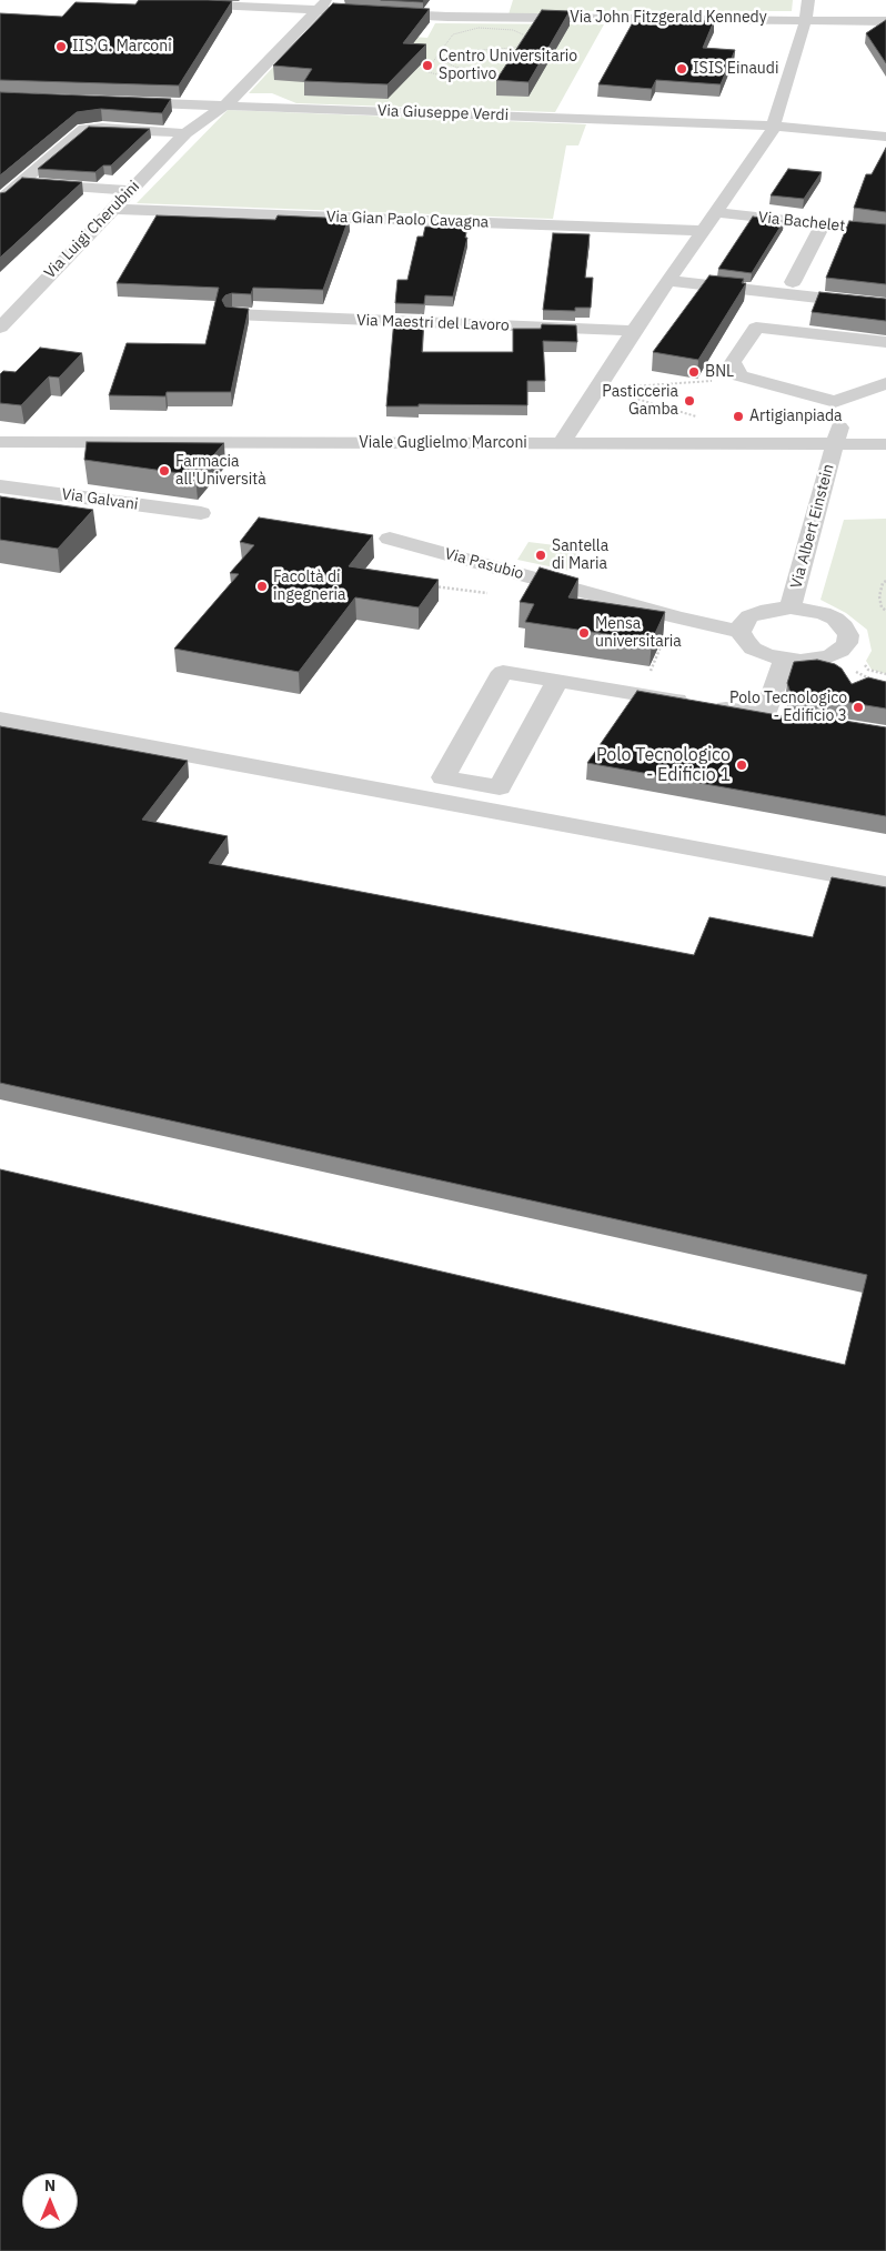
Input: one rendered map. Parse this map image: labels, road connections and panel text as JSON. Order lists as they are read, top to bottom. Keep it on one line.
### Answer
{"streets":{"street":["Via John Fitzgerald Kennedy","Via Giuseppe Verdi","Via Gian Paolo Cavagna","Via Bachelet","Via Luigi Cherubini","Via Maestri del Lavoro","Viale Guglielmo Marconi","Via Galvani","Via Albert Einstein","Via Pasubio"]},"crossings":[["Via John Fitzgerald Kennedy","Via Luigi Cherubini"],["Via Giuseppe Verdi","Via Luigi Cherubini"],["Via Gian Paolo Cavagna","Via Luigi Cherubini"],["Viale Guglielmo Marconi","Via Albert Einstein"]],"places":["IIS G. Marconi","Centro Universitario Sportivo","ISIS Einaudi","BNL","Pasticceria Gamba","Artigianpiada","Farmacia all'Università","Santella di Maria","Facoltà di ingegneria","Mensa universitaria","Polo Tecnologico - Edificio 3","Polo Tecnologico - Edificio 1"],"north":"top"}
